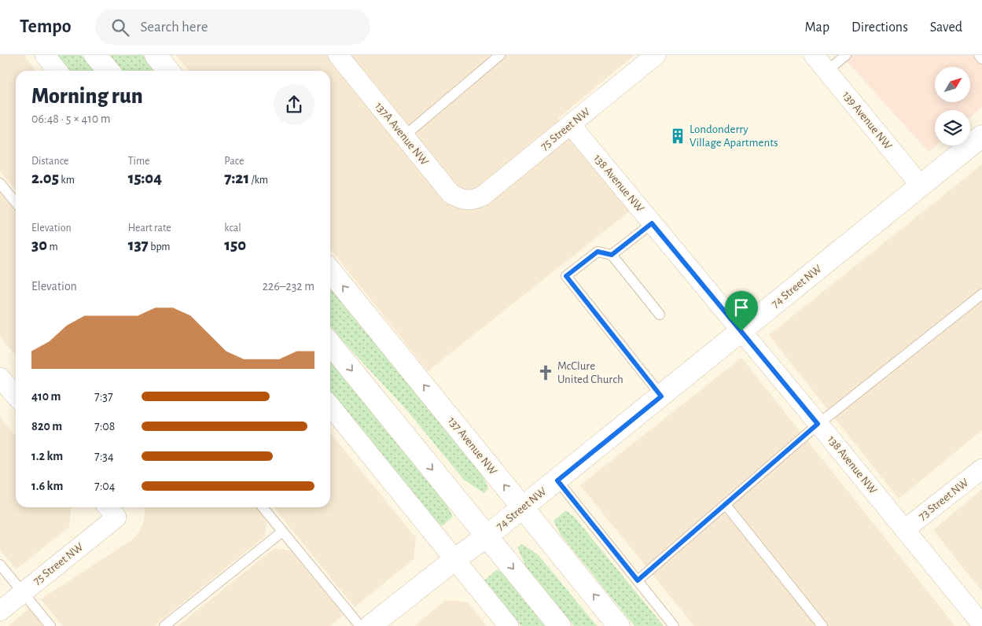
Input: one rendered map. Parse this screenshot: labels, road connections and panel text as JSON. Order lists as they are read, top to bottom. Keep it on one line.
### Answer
{"streets":{"main road":["74 Street NW","137 Avenue NW"],"street":["139 Avenue NW","75 Street NW","137A Avenue NW","138 Avenue NW","73 Street NW"]},"crossings":[["139 Avenue NW","74 Street NW"],["75 Street NW","137A Avenue NW"],["75 Street NW","138 Avenue NW"],["138 Avenue NW","74 Street NW"],["138 Avenue NW","73 Street NW"],["74 Street NW","137 Avenue NW"]],"places":{"building":["Londonderry Village Apartments"],"church":["McClure United Church"]},"north":"top right","page":{"header":"Tempo","search":"Search here","nav":["Map","Directions","Saved"],"heading":["Morning run","06:48 · 5 × 410 m"],"stats":[["Distance","2.05 km"],["Time","15:04"],["Pace","7:21 /km"],["Elevation","30 m"],["Heart rate","137 bpm"],["kcal","150"]],"chart":["Elevation","226–232 m"],"list":[{"name":"410 m","note":"7:37"},{"name":"820 m","note":"7:08"},{"name":"1.2 km","note":"7:34"},{"name":"1.6 km","note":"7:04"}]}}
